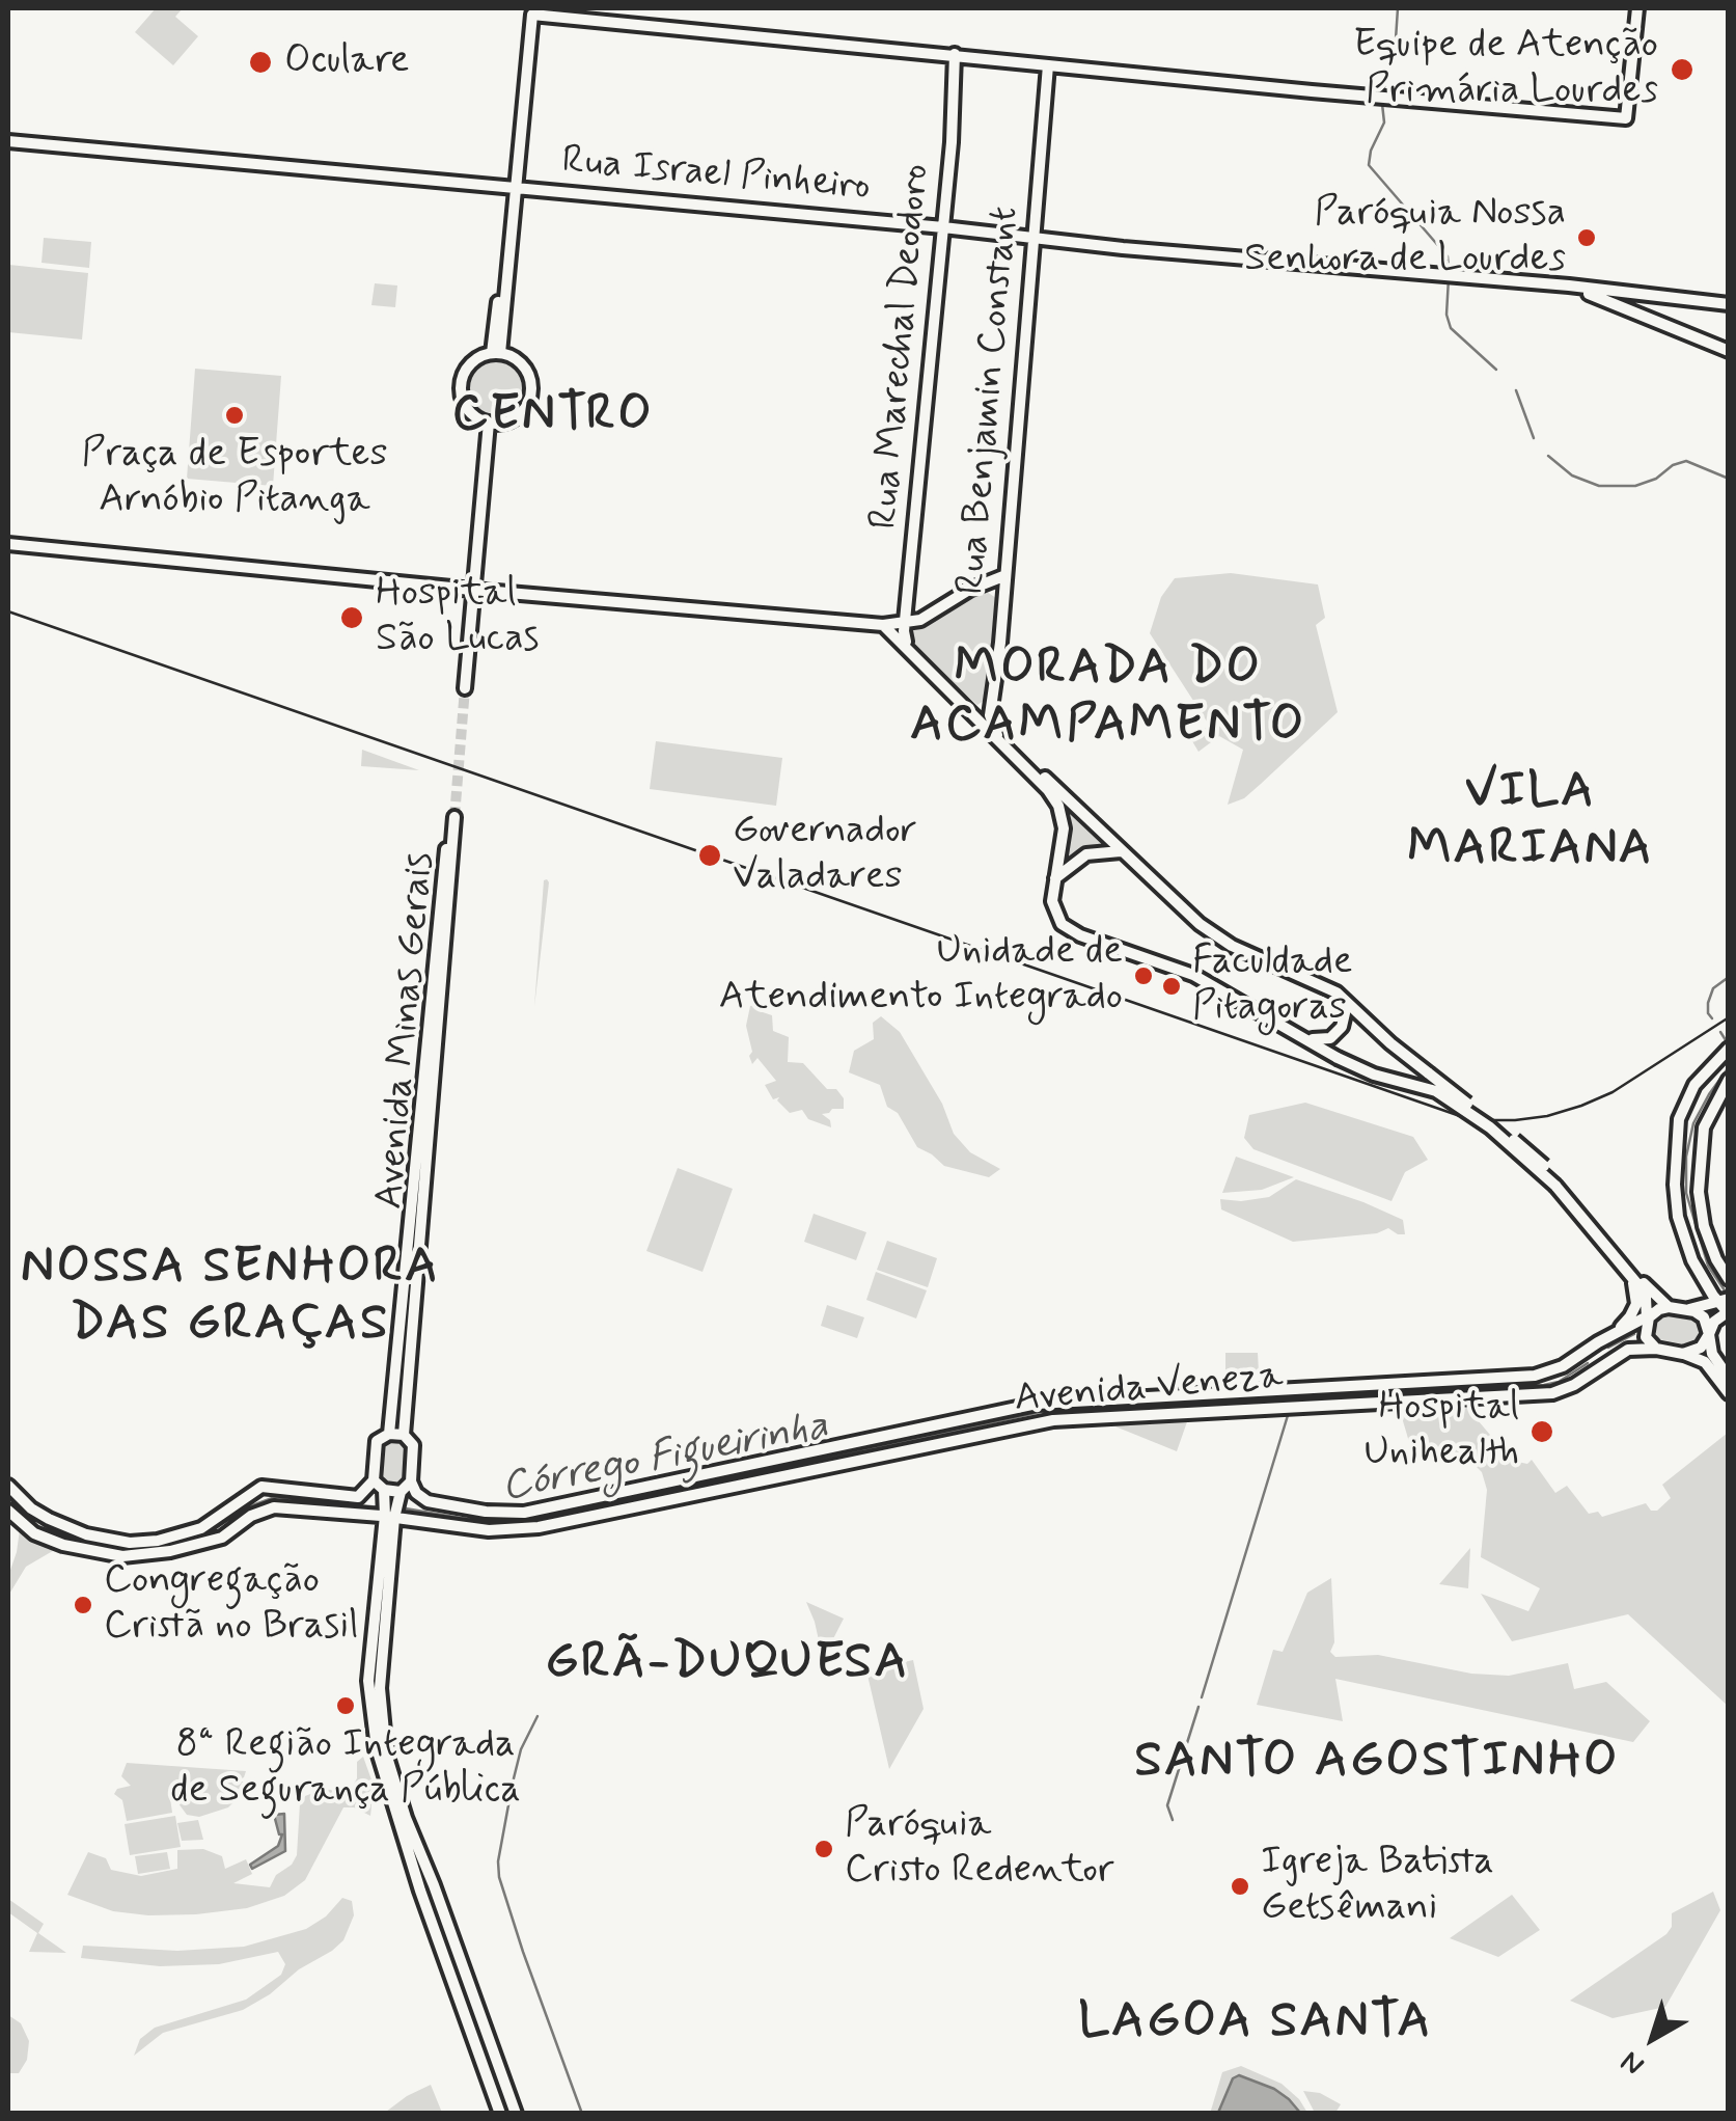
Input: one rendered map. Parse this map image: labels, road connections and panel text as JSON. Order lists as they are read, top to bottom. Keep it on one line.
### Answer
{"streets":{"main road":["Rua Israel Pinheiro","Rua Marechal Deodoro","Rua Benjamin Constant","Avenida Minas Gerais","Avenida Veneza"]},"crossings":[["Rua Israel Pinheiro","Rua Marechal Deodoro"],["Rua Israel Pinheiro","Rua Benjamin Constant"],["Avenida Minas Gerais","Avenida Veneza"]],"districts":["CENTRO","MORADA DO ACAMPAMENTO","VILA MARIANA","NOSSA SENHORA DAS GRAÇAS","GRÃ-DUQUESA","SANTO AGOSTINHO","LAGOA SANTA"],"water":["Córrego Figueirinha"],"places":["Oculare","Equipe de Atenção Primária Lourdes","Paróquia Nossa Senhora de Lourdes","Praça de Esportes Arnóbio Pitanga","Hospital São Lucas","Governador Valadares","Unidade de Atendimento Integrado","Faculdade Pitagoras","Hospital Unihealth","Congregação Cristã no Brasil","8ª Região Integrada de Segurança Pública","Paróquia Cristo Redentor","Igreja Batista Getsêmani"],"north":"bottom left"}
